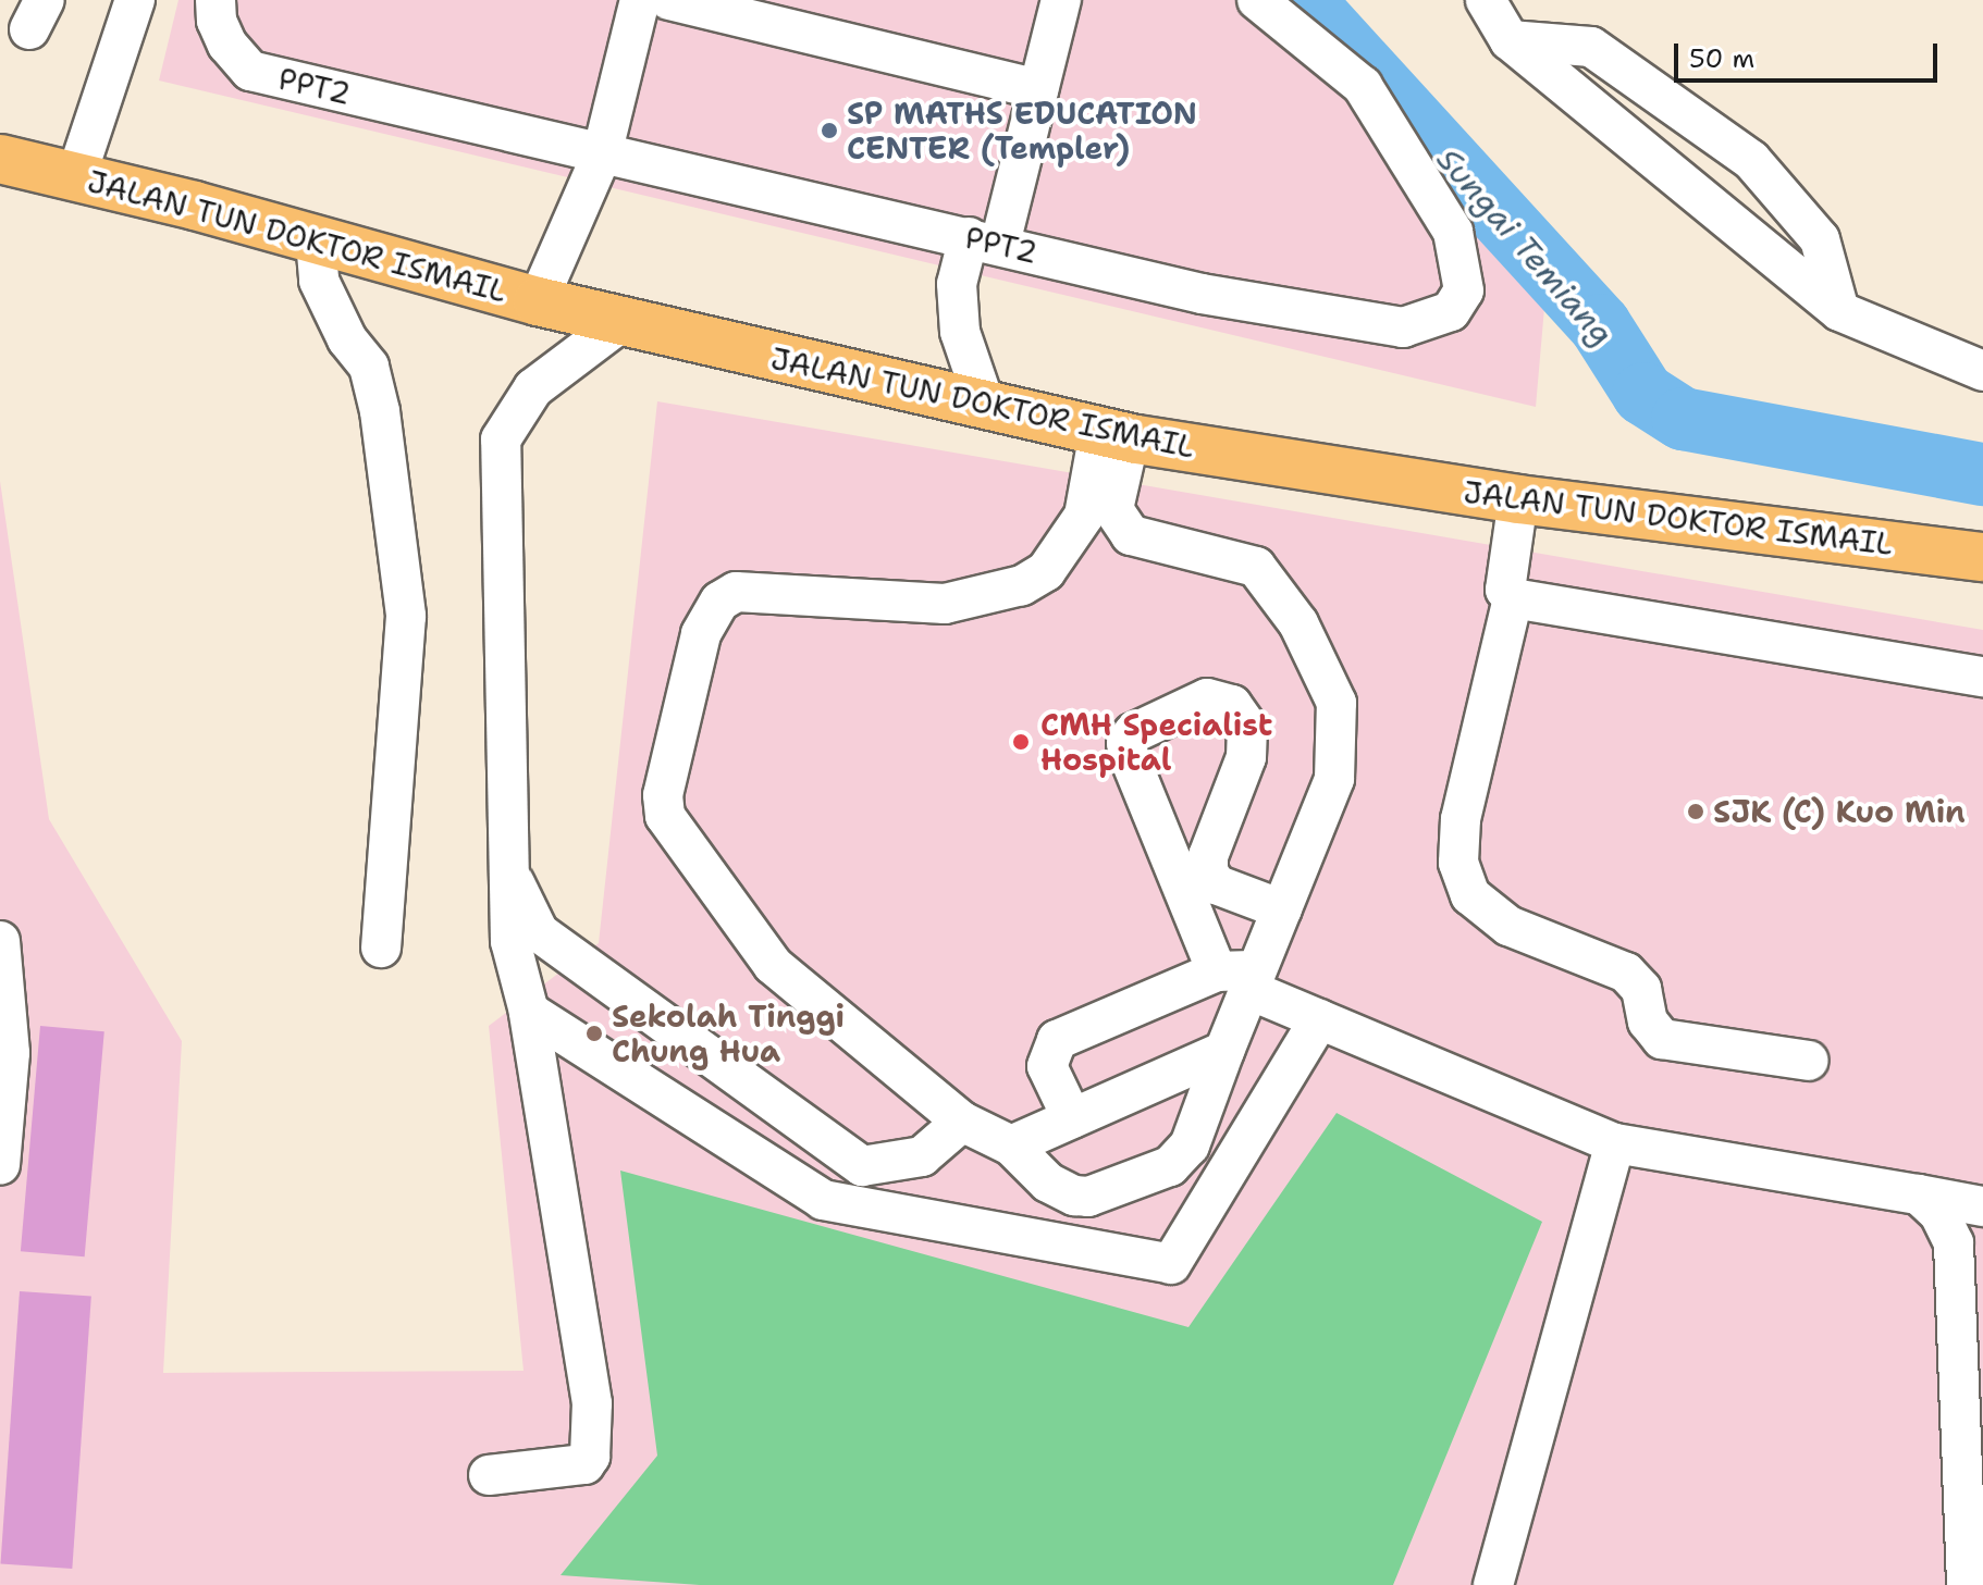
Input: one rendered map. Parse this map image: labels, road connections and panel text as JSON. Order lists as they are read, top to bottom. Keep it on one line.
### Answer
{"streets":{"highway":["JALAN TUN DOKTOR ISMAIL"],"street":["PPT2"]},"water":["Sungai Temiang"],"places":["SP MATHS EDUCATION CENTER (Templer)","CMH Specialist Hospital","SJK (C) Kuo Min","Sekolah Tinggi Chung Hua"],"scale_bar":"50 m"}
